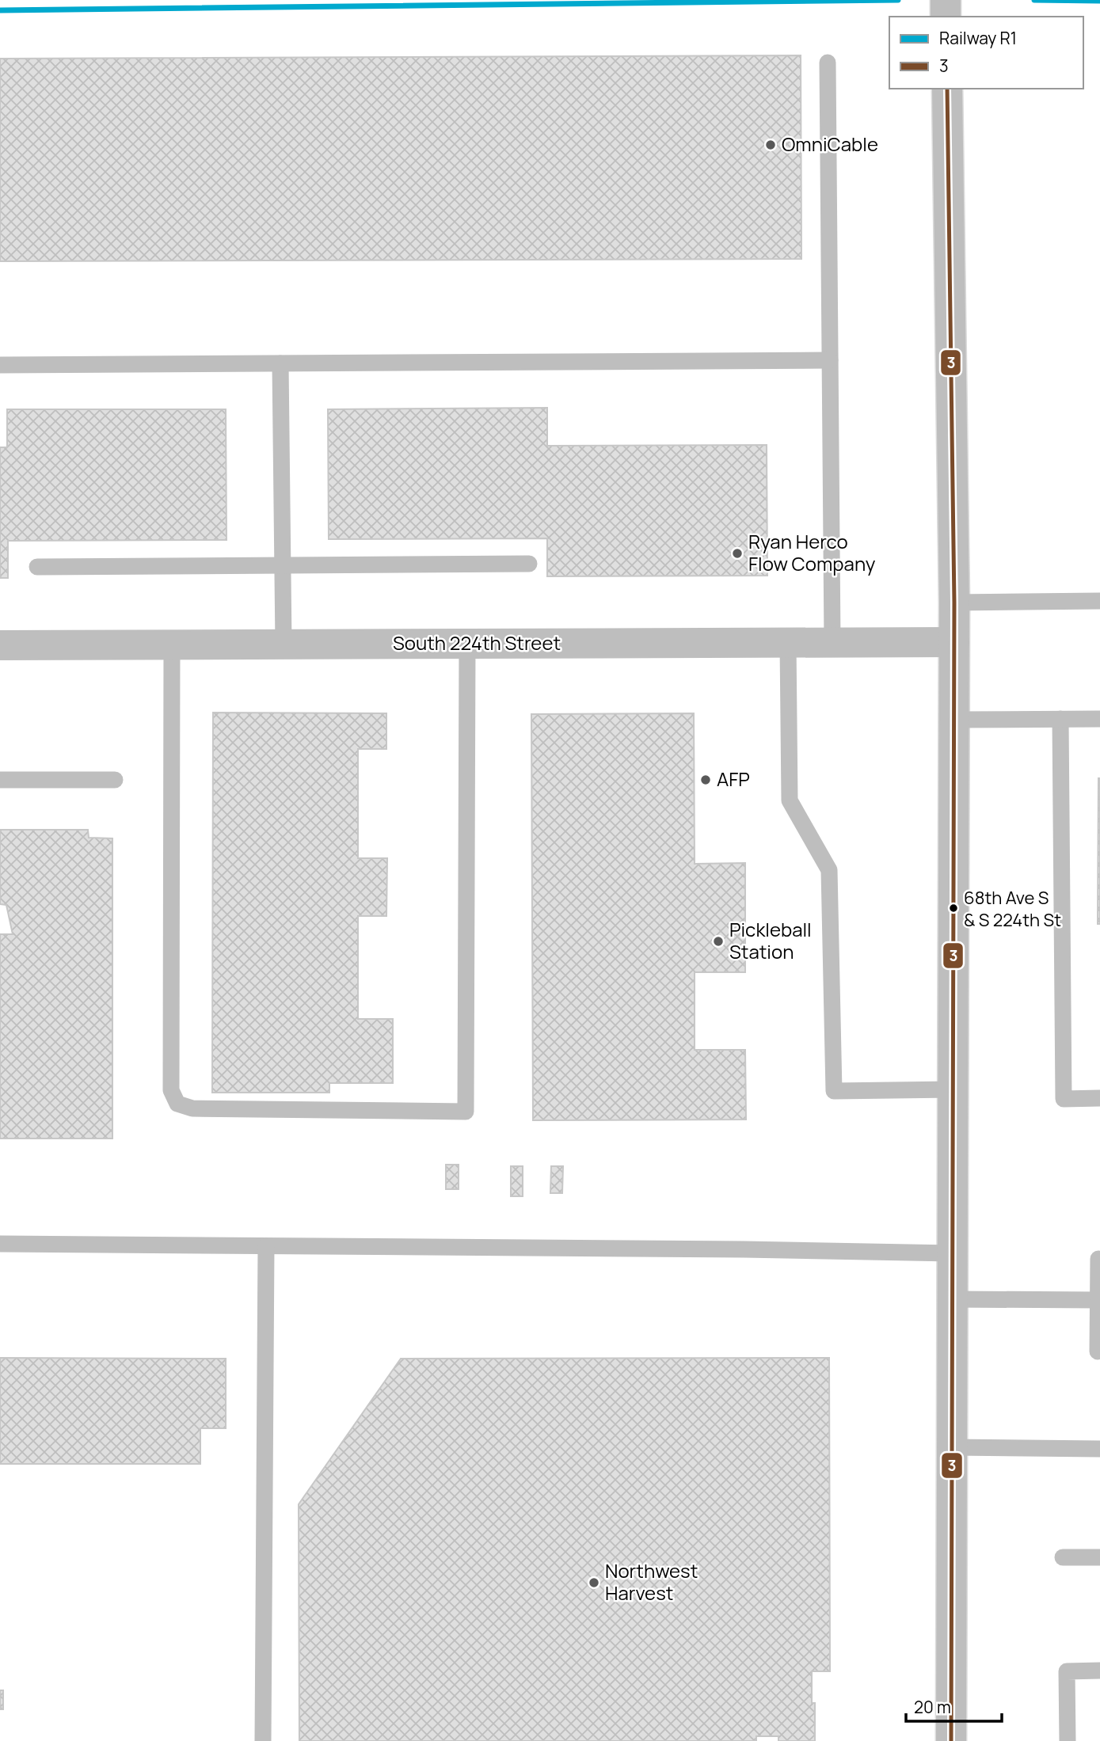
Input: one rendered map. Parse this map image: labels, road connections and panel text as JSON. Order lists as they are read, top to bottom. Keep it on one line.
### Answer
{"streets":{"main road":["South 224th Street"]},"places":["OmniCable","Ryan Herco Flow Company","AFP","68th Ave S & S 224th St","Pickleball Station","Northwest Harvest"],"lines":["rail line R1","transit line 3"],"legend":["Railway R1","3"],"scale_bar":"20 m"}
